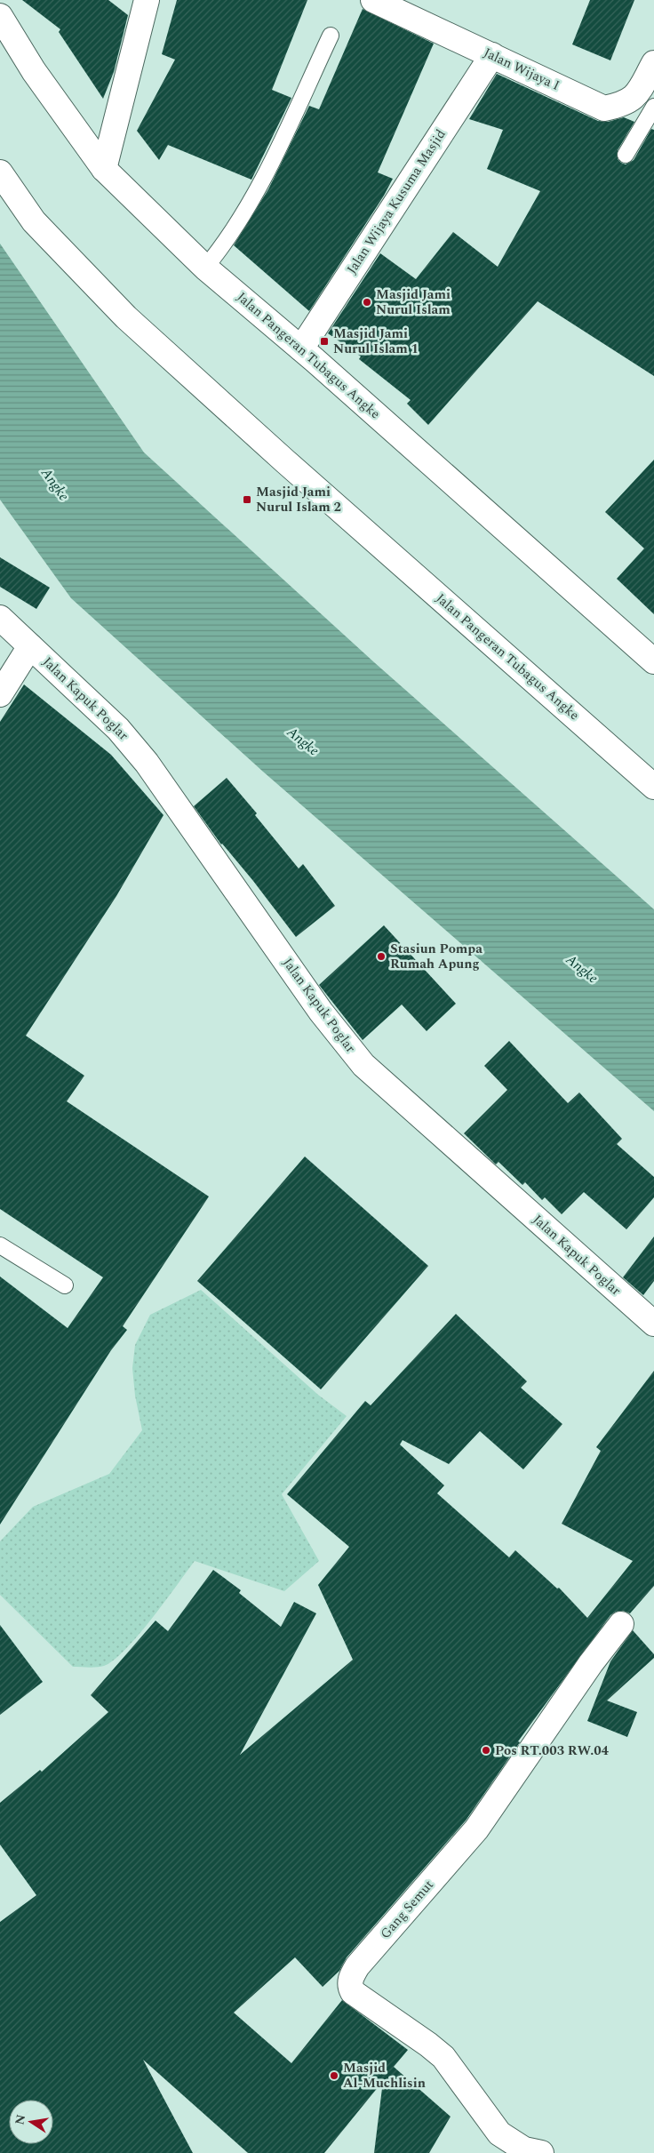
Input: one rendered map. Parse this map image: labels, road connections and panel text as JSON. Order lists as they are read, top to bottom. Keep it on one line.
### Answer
{"streets":{"street":["Jalan Wijaya I","Jalan Wijaya Kusuma Masjid","Jalan Pangeran Tubagus Angke","Jalan Kapuk Poglar","Gang Semut"]},"crossings":[["Jalan Wijaya I","Jalan Wijaya Kusuma Masjid"],["Jalan Wijaya Kusuma Masjid","Jalan Pangeran Tubagus Angke"]],"water":["Angke"],"places":{"other":["Masjid Jami Nurul Islam","Stasiun Pompa Rumah Apung","Pos RT.003 RW.04","Masjid Al-Muchlisin"],"transit":["Masjid Jami Nurul Islam 1","Masjid Jami Nurul Islam 2"]},"north":"left"}
